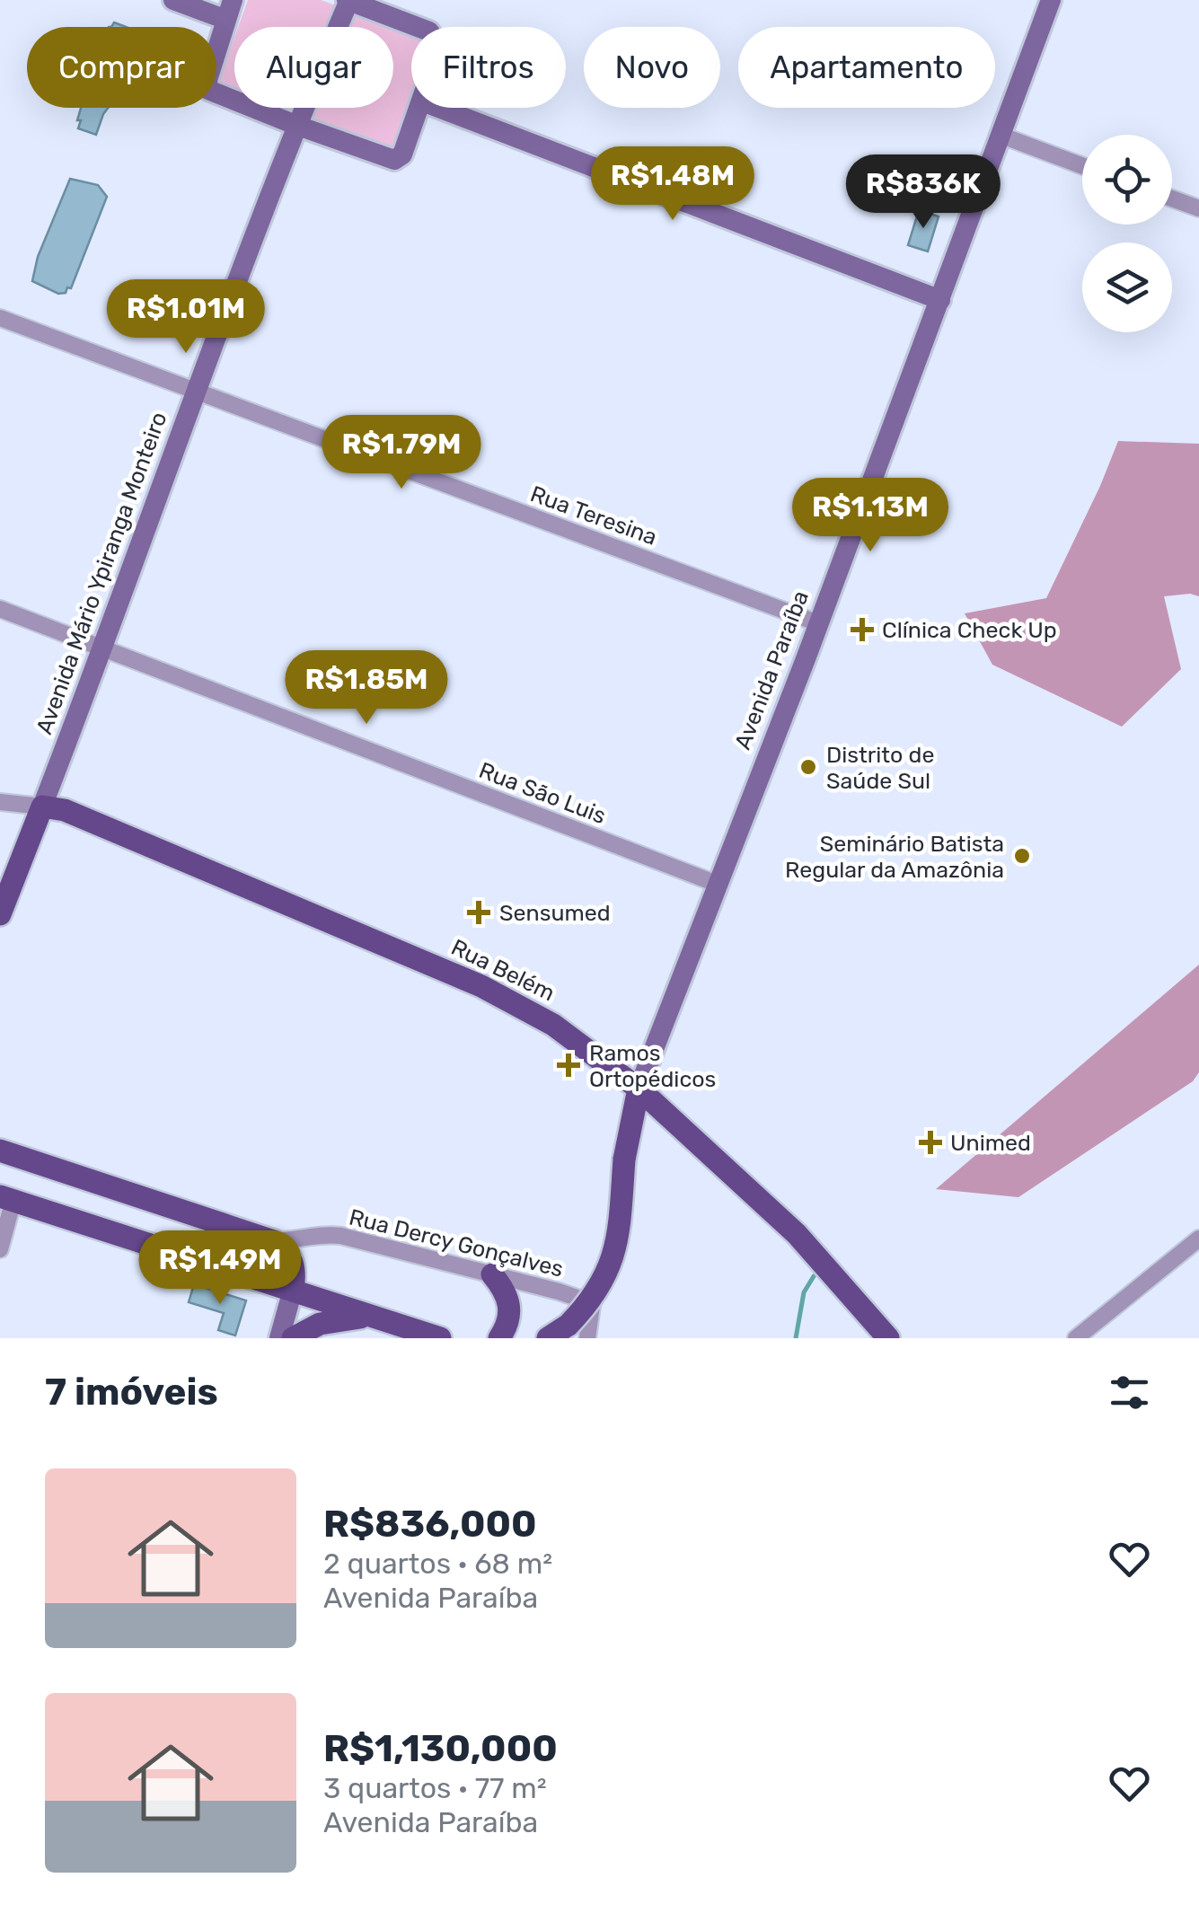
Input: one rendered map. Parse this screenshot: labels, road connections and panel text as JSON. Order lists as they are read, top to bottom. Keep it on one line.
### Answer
{"streets":{"main road":["Avenida Mário Ypiranga Monteiro","Avenida Paraíba","Rua Belém"],"street":["Rua Teresina","Rua São Luis","Rua Dercy Gonçalves"]},"crossings":[["Rua Teresina","Avenida Mário Ypiranga Monteiro"],["Rua Teresina","Avenida Paraíba"],["Avenida Mário Ypiranga Monteiro","Rua São Luis"],["Avenida Mário Ypiranga Monteiro","Rua Belém"],["Avenida Paraíba","Rua São Luis"],["Avenida Paraíba","Rua Belém"],["Avenida Paraíba","Rua Dercy Gonçalves"]],"places":{"health":["Clínica Check Up","Sensumed","Ramos Ortopédicos","Unimed"],"other":["Distrito de Saúde Sul","Seminário Batista Regular da Amazônia"]},"page":{"chip":["Comprar","Alugar","Filtros","Novo","Apartamento"],"price":["R$1.48M","R$836K","R$1.01M","R$1.79M","R$1.13M","R$1.85M","R$1.49M"],"heading":"7 imóveis","list":[{"name":"R$836,000","note":"2 quartos · 68 m² · Avenida Paraíba"},{"name":"R$1,130,000","note":"3 quartos · 77 m² · Avenida Paraíba"}]}}
